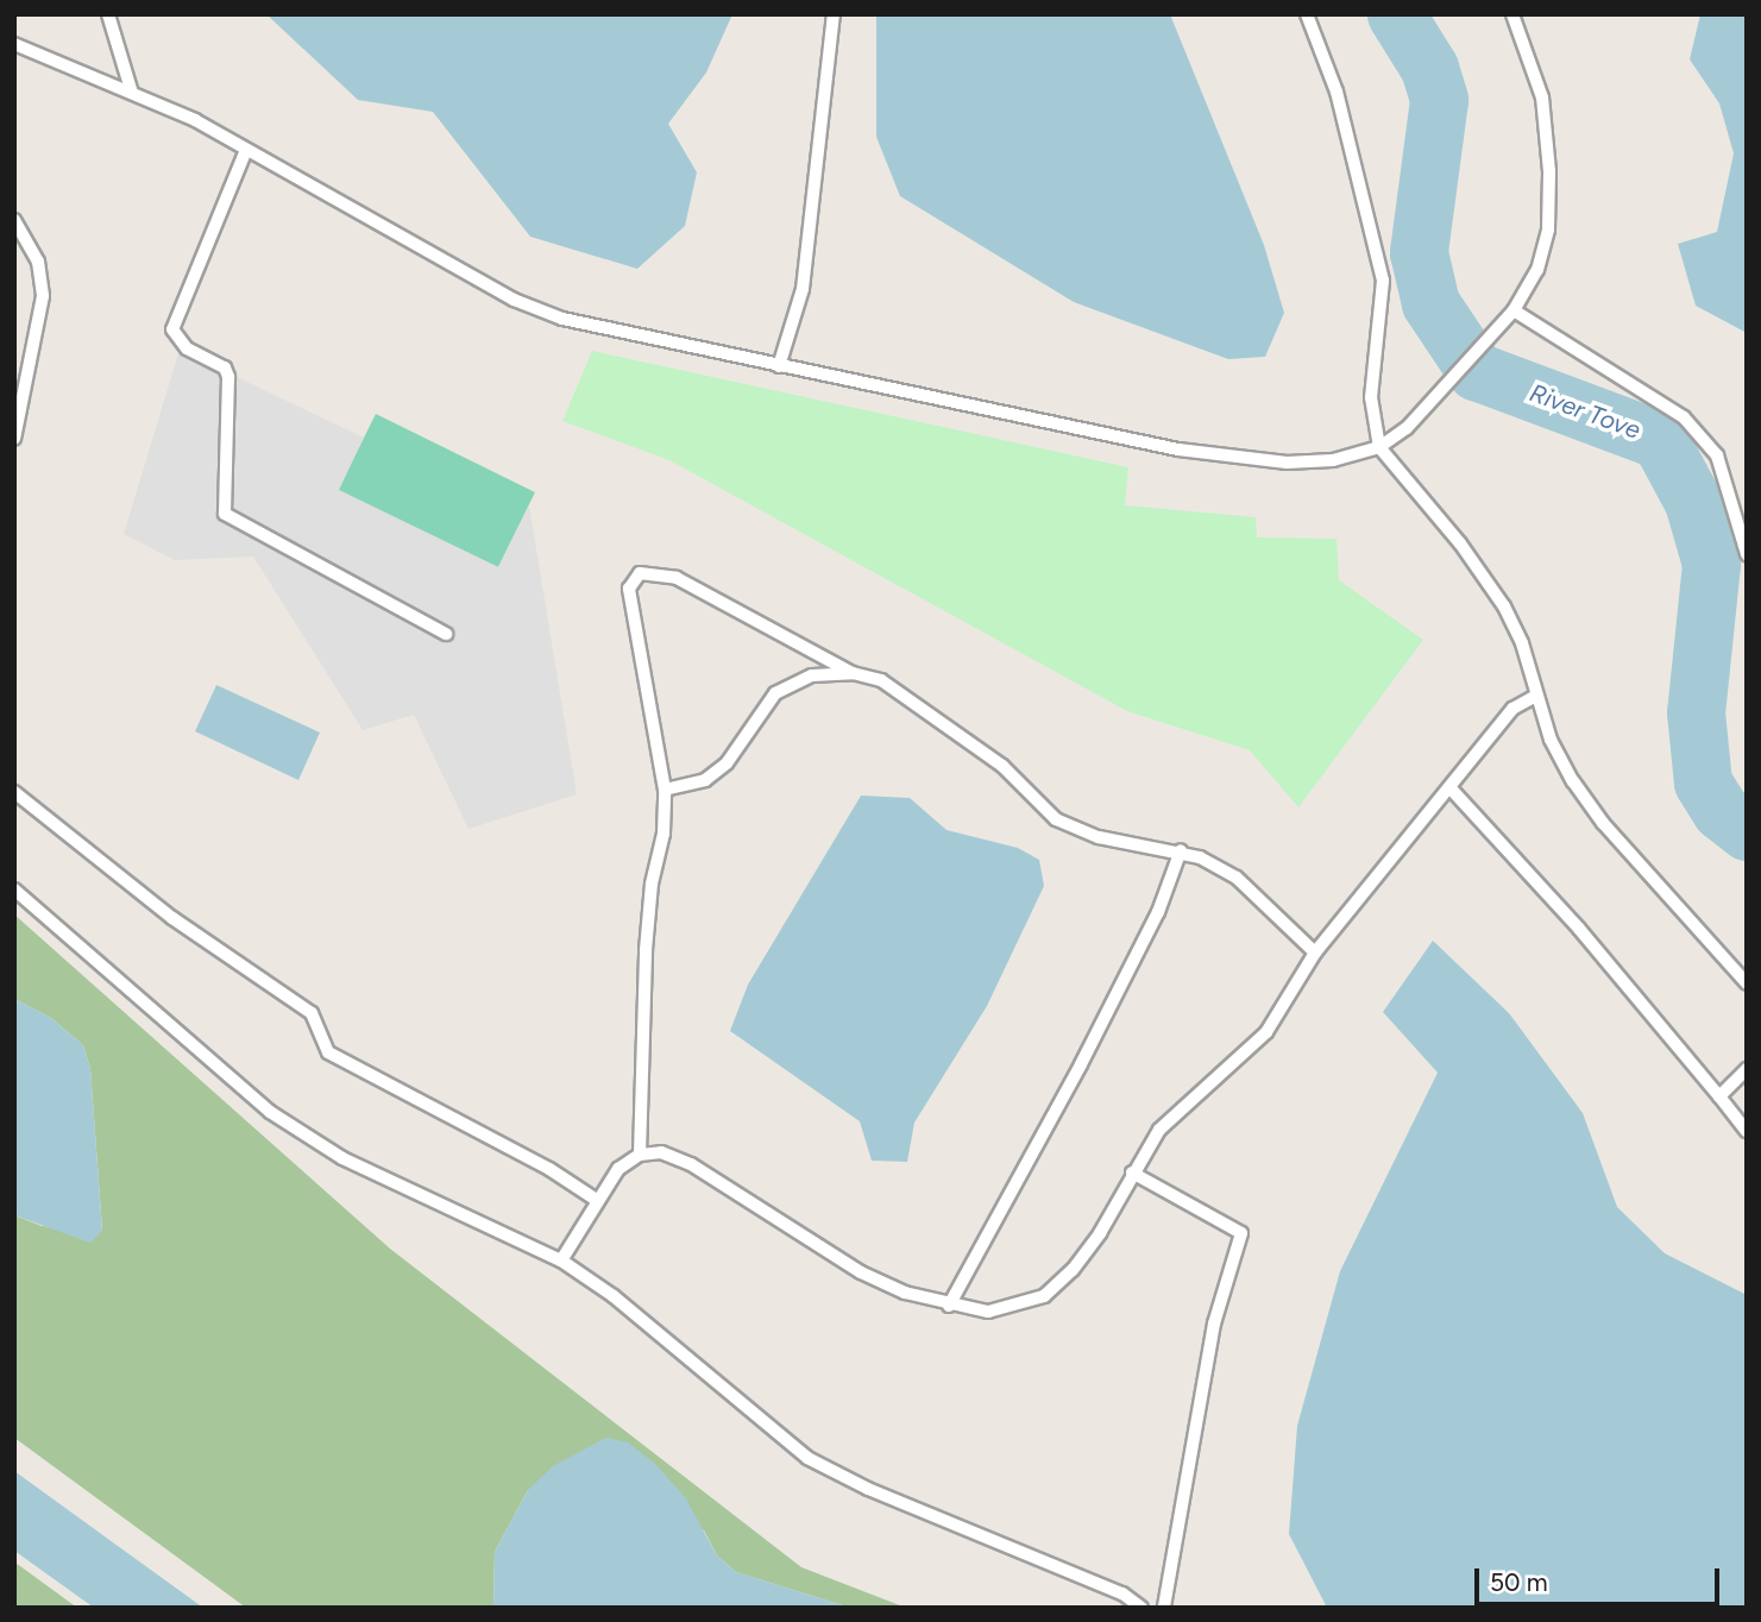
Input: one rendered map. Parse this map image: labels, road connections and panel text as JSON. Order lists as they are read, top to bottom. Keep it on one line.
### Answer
{"water":["River Tove"],"scale_bar":"50 m"}
